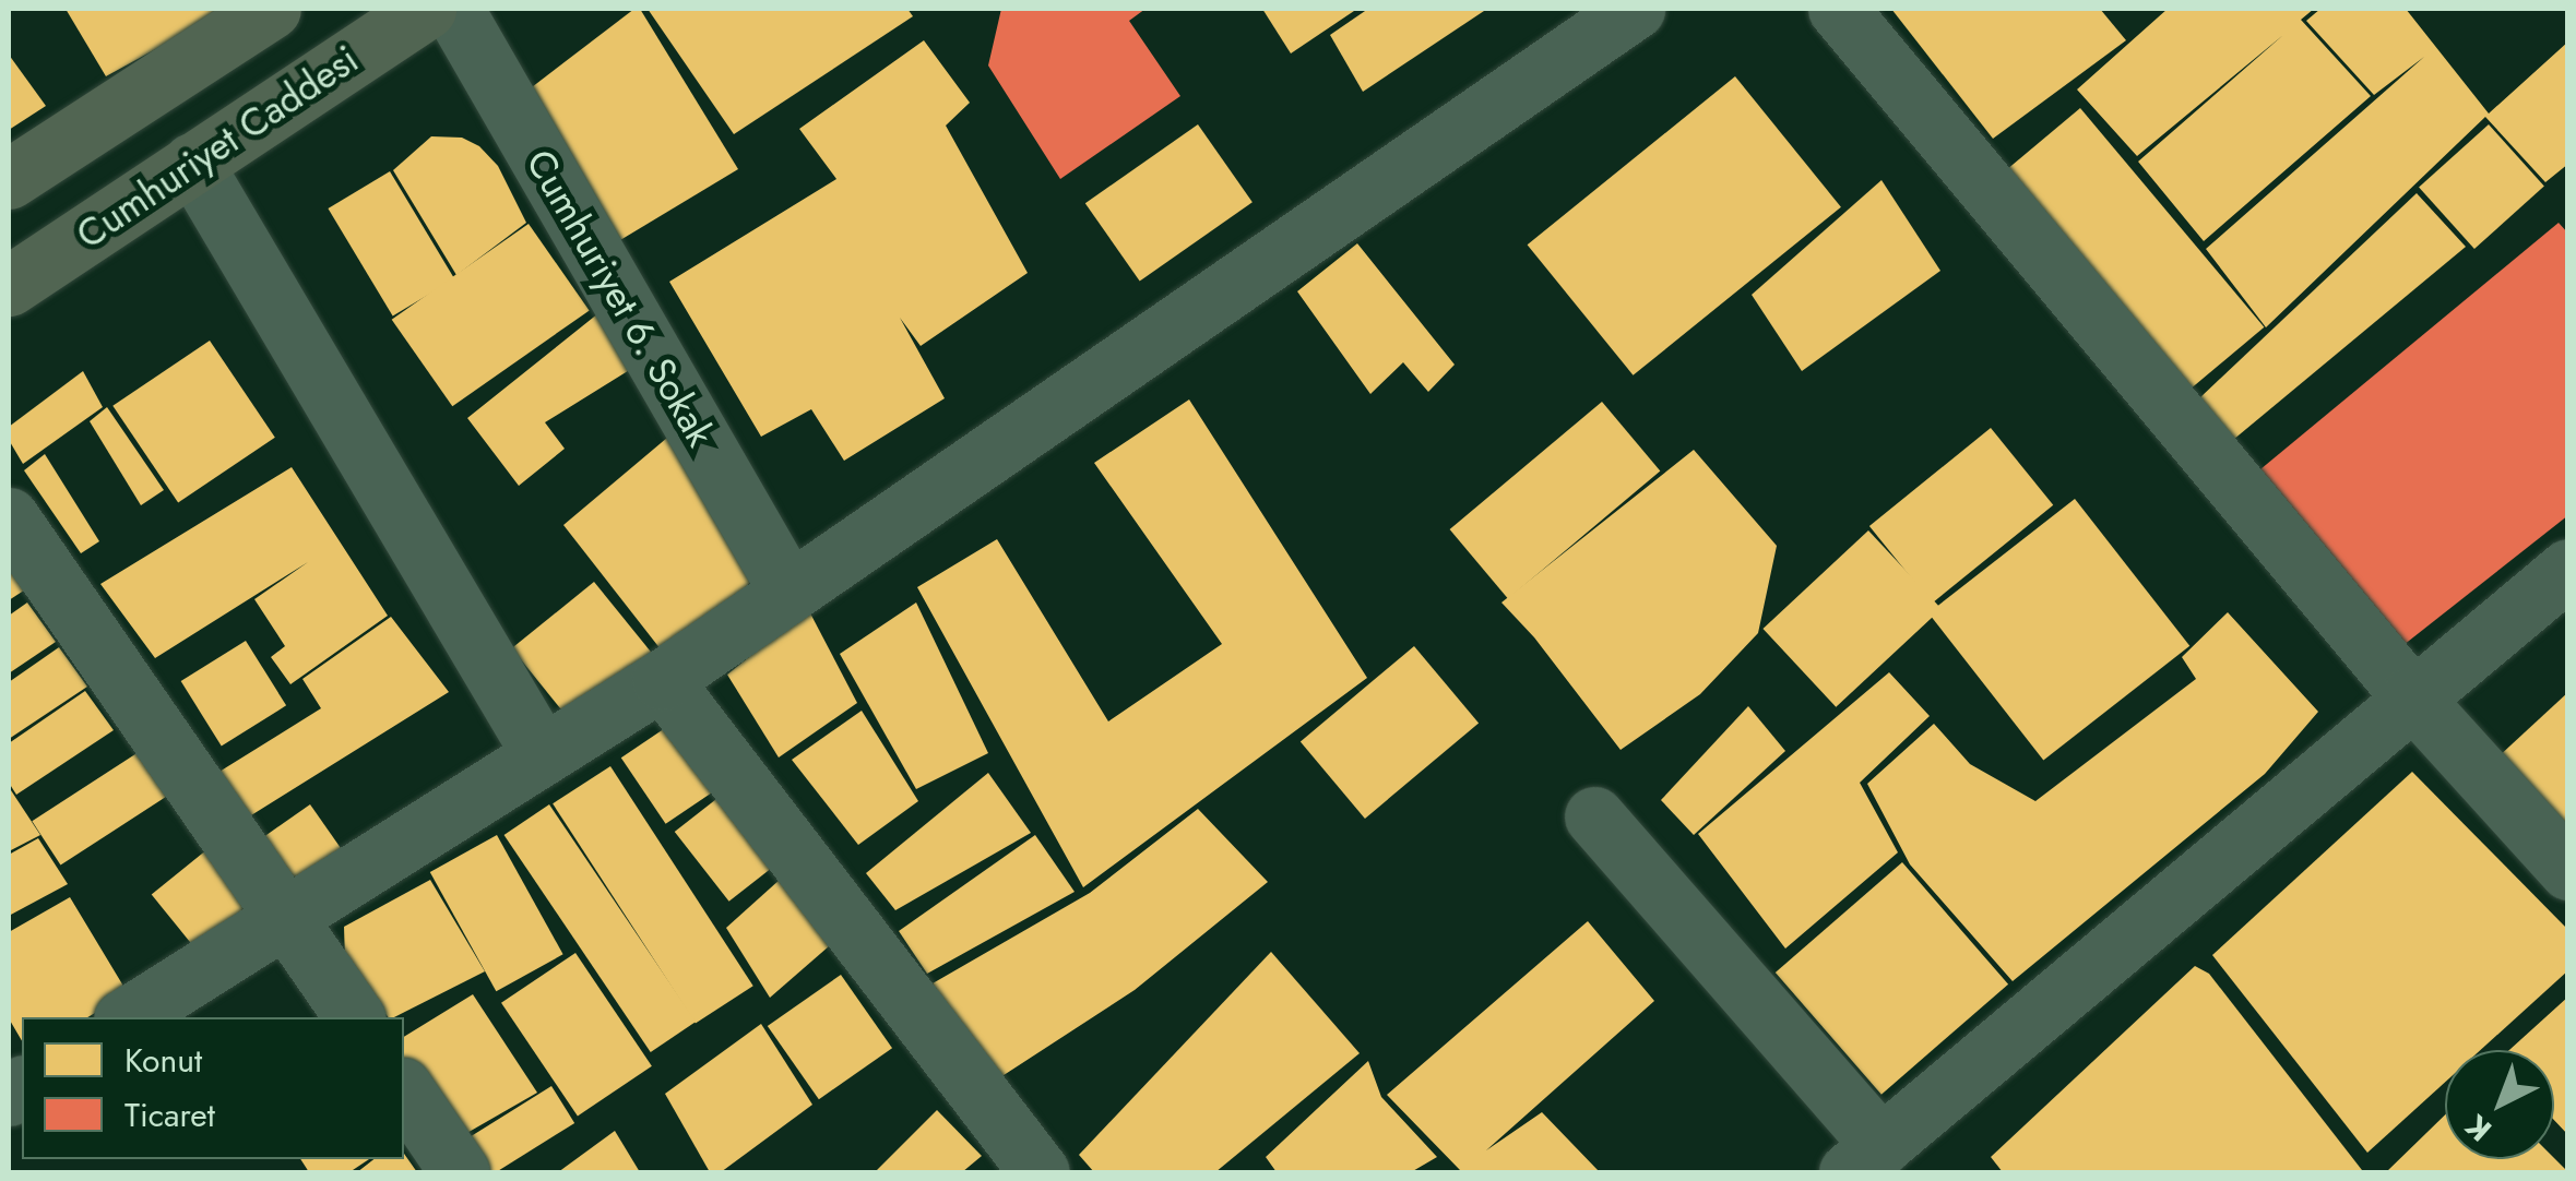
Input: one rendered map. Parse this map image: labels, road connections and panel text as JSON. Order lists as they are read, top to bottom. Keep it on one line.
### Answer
{"streets":{"main road":["Cumhuriyet Caddesi"],"street":["Cumhuriyet 6. Sokak"]},"legend":["Konut","Ticaret"],"north":"bottom left"}
